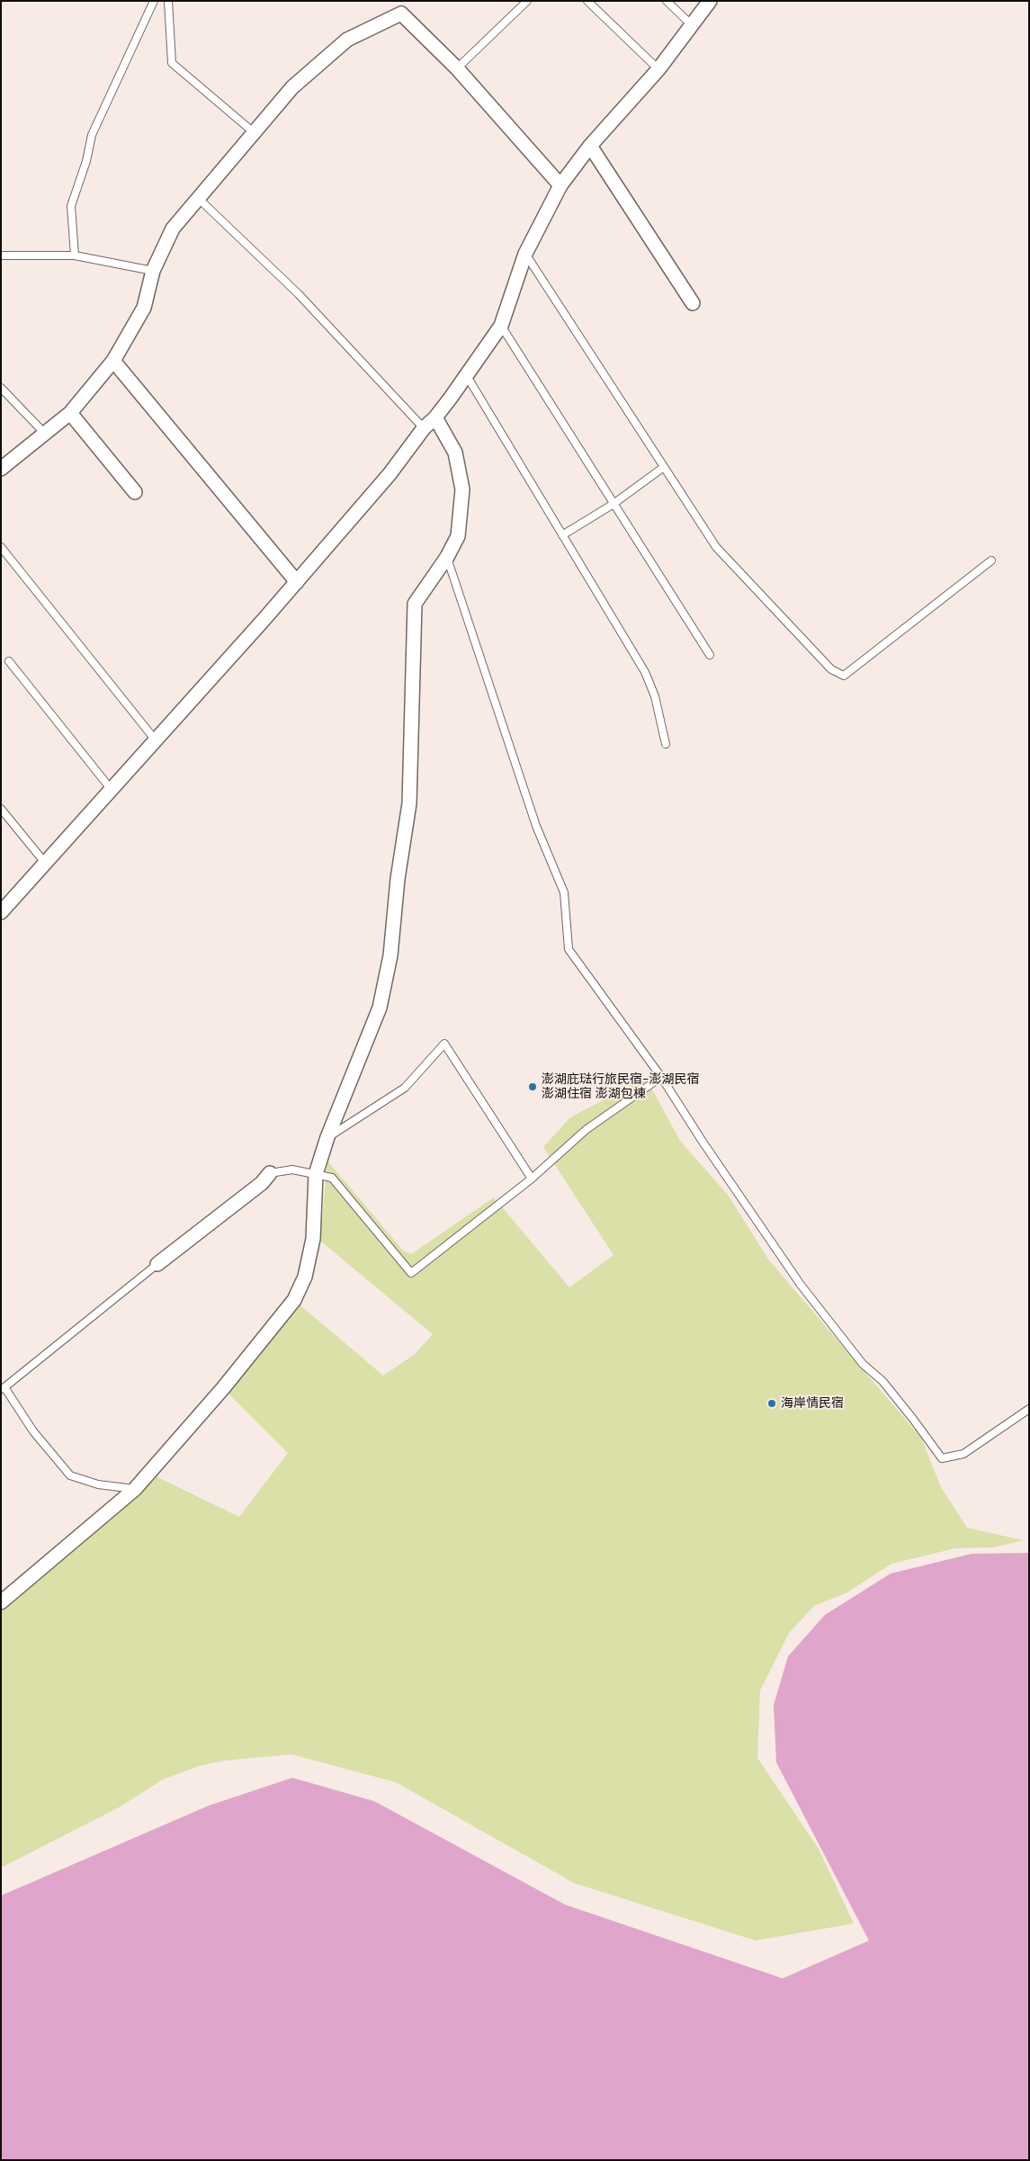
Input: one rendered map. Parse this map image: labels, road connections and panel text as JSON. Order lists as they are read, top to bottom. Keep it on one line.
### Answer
{"places":["澎湖庇琺行旅民宿-澎湖民宿 澎湖住宿 澎湖包棟","海岸情民宿"]}
